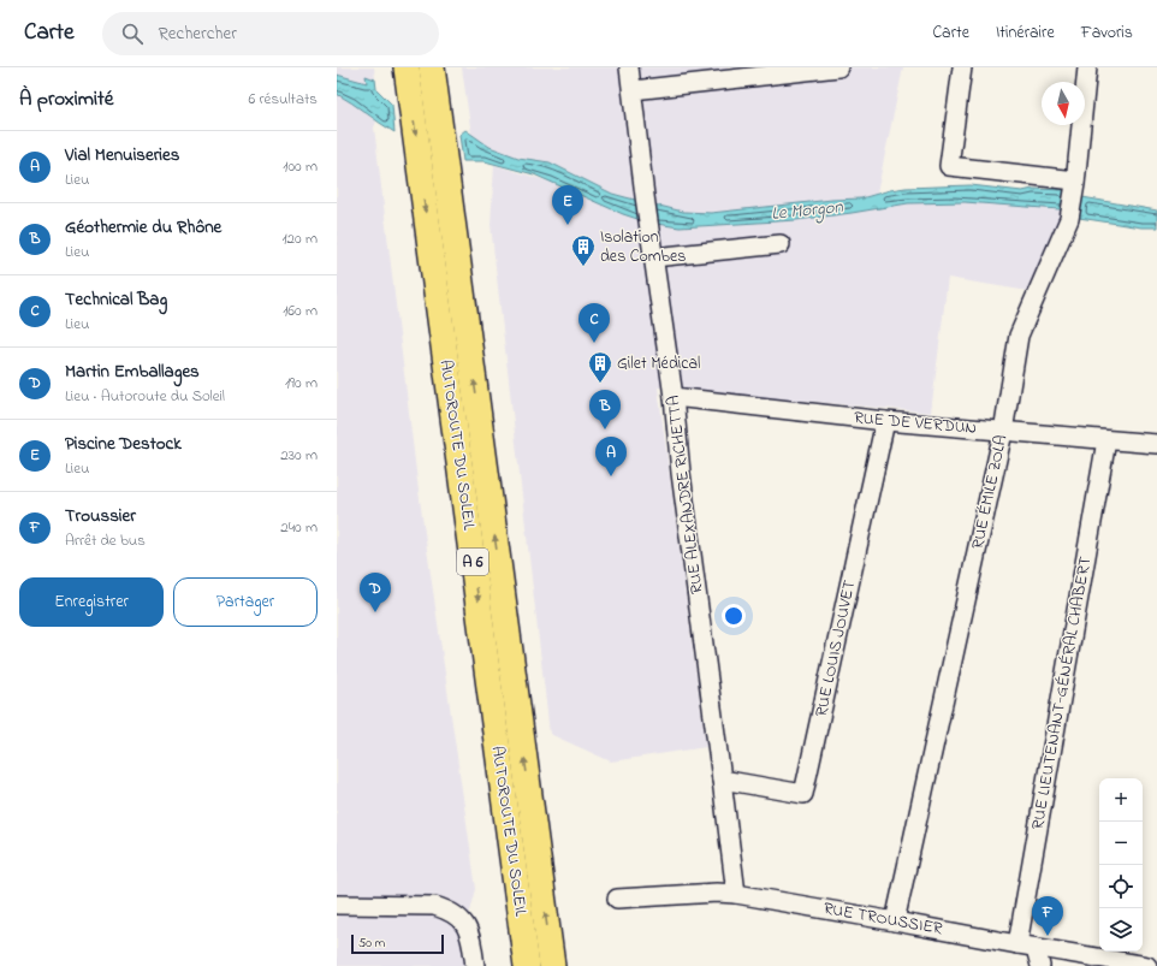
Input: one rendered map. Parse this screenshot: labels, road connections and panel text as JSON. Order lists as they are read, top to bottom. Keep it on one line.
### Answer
{"streets":{"highway":["AUTOROUTE DU SOLEIL","A 6"],"street":["RUE DE VERDUN","RUE ÉMILE ZOLA","RUE ALEXANDRE RICHETTA","RUE LOUIS JOUVET","RUE LIEUTENANT-GÉNÉRAL CHABERT","RUE TROUSSIER"]},"crossings":[["RUE DE VERDUN","RUE ÉMILE ZOLA"],["RUE DE VERDUN","RUE ALEXANDRE RICHETTA"],["RUE DE VERDUN","RUE LOUIS JOUVET"],["RUE DE VERDUN","RUE LIEUTENANT-GÉNÉRAL CHABERT"],["RUE ÉMILE ZOLA","RUE TROUSSIER"],["RUE ALEXANDRE RICHETTA","RUE LOUIS JOUVET"],["RUE ALEXANDRE RICHETTA","RUE TROUSSIER"],["RUE LIEUTENANT-GÉNÉRAL CHABERT","RUE TROUSSIER"]],"water":["Le Morgon"],"places":{"building":["Isolation des Combes","Gilet Médical"]},"scale_bar":"50 m","north":"bottom","page":{"header":"Carte","search":"Rechercher","nav":["Carte","Itinéraire","Favoris"],"heading":["À proximité","6 résultats"],"list":[{"mark":"A","name":"Vial Menuiseries","note":"Lieu","value":"100 m"},{"mark":"B","name":"Géothermie du Rhône","note":"Lieu","value":"120 m"},{"mark":"C","name":"Technical Bag","note":"Lieu","value":"160 m"},{"mark":"D","name":"Martin Emballages","note":"Lieu · Autoroute du Soleil","value":"190 m"},{"mark":"E","name":"Piscine Destock","note":"Lieu","value":"230 m"},{"mark":"F","name":"Troussier","note":"Arrêt de bus","value":"240 m"}],"pins":["E","C","B","A","D","F"],"buttons":["Enregistrer","Partager"],"map_buttons":["+","−"],"scale":"50 m"}}
